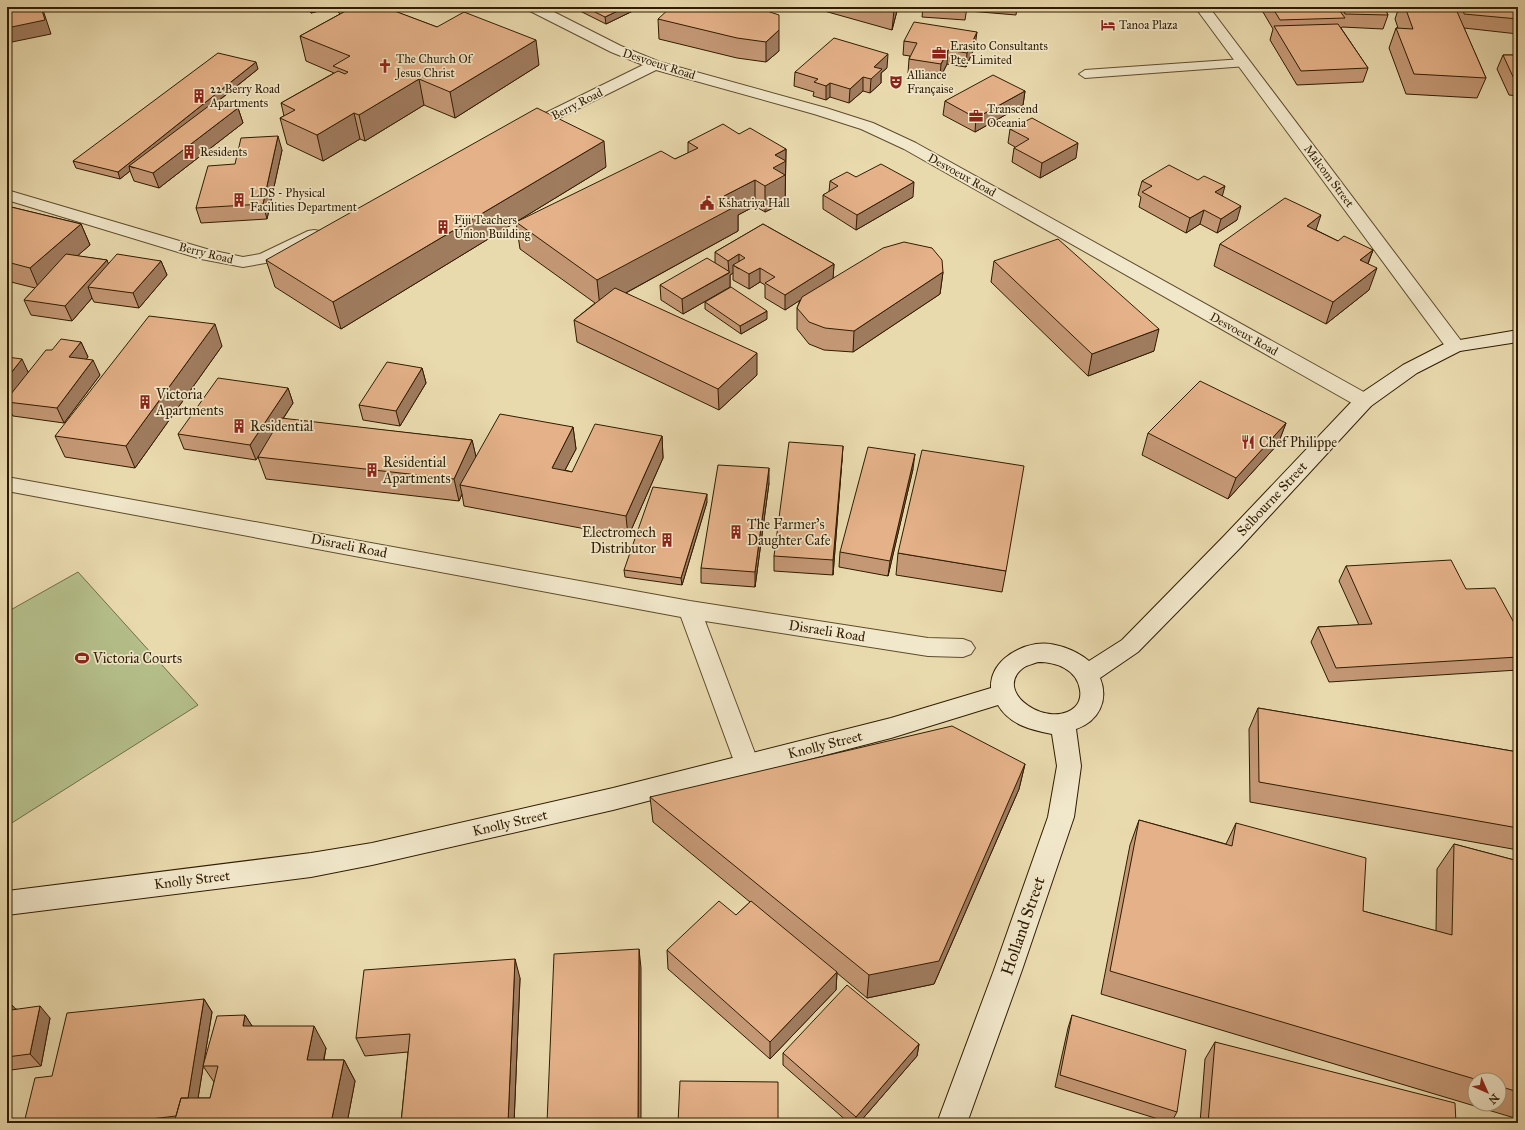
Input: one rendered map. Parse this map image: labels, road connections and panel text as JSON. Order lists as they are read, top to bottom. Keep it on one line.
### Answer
{"streets":{"street":["Desvoeux Road","Berry Road","Malcom Street","Selbourne Street","Disraeli Road","Knolly Street","Holland Street"]},"crossings":[["Desvoeux Road","Berry Road"],["Desvoeux Road","Selbourne Street"],["Malcom Street","Selbourne Street"],["Selbourne Street","Knolly Street"],["Selbourne Street","Holland Street"],["Knolly Street","Holland Street"]],"places":{"hotel":["Tanoa Plaza"],"office":["Erasito Consultants Pte. Limited","Transcend Oceania"],"church":["The Church Of Jesus Christ"],"theatre":["Alliance Française"],"building":["22 Berry Road Apartments","Residents","LDS - Physical Facilities Department","Fiji Teachers Union Building","Victoria Apartments","Residential","Residential Apartments","The Farmer’s Daughter Cafe","Electromech Distributor"],"public building":["Kshatriya Hall"],"restaurant":["Chef Philippe"],"sports":["Victoria Courts"]},"north":"bottom right"}
